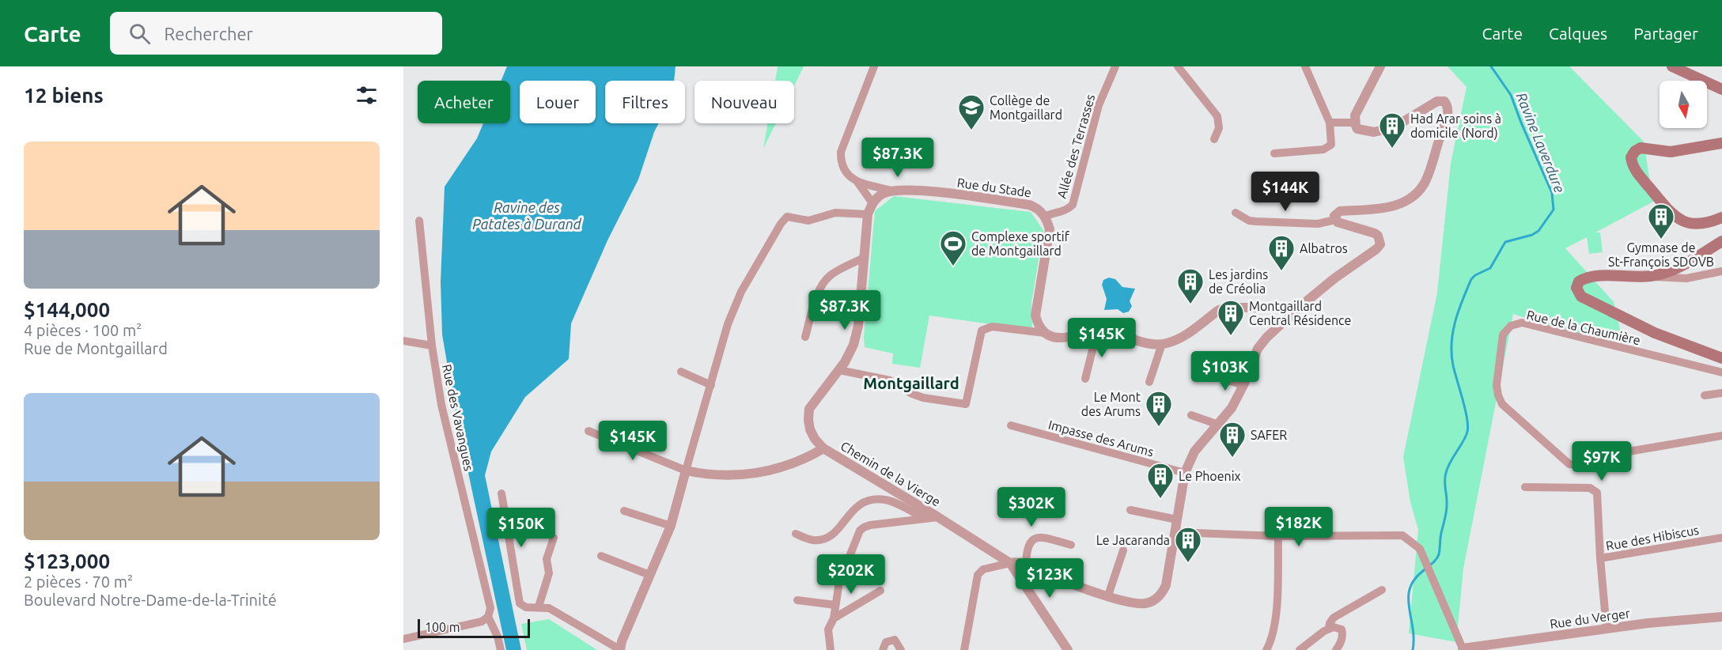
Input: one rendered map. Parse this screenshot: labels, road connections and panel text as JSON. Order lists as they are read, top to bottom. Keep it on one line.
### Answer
{"streets":{"street":["Allée des Terrasses","Rue du Stade","Rue de la Chaumière","Rue des Vavangues","Impasse des Arums","Chemin de la Vierge","Rue des Hibiscus","Rue du Verger"]},"crossings":[["Allée des Terrasses","Rue du Stade"],["Rue des Hibiscus","Rue du Verger"]],"districts":["Montgaillard"],"water":["Ravine Laverdure","Ravine des Patates à Durand"],"places":{"school or university":["Collège de Montgaillard"],"building":["Had Arar soins à domicile (Nord)","Gymnase de St-François SDOVB","Albatros","Les jardins de Créolia","Montgaillard Central Résidence","Le Mont des Arums","SAFER","Le Phoenix","Le Jacaranda"],"sports":["Complexe sportif de Montgaillard"]},"scale_bar":"100 m","north":"bottom","page":{"header":"Carte","search":"Rechercher","nav":["Carte","Calques","Partager"],"heading":"12 biens","chip":["Acheter","Louer","Filtres","Nouveau"],"list":[{"name":"$144,000","note":"4 pièces · 100 m² · Rue de Montgaillard"},{"name":"$123,000","note":"2 pièces · 70 m² · Boulevard Notre-Dame-de-la-Trinité"}],"price":["$87.3K","$144K","$87.3K","$145K","$103K","$145K","$97K","$302K","$182K","$150K","$202K","$123K"],"scale":"100 m"}}
